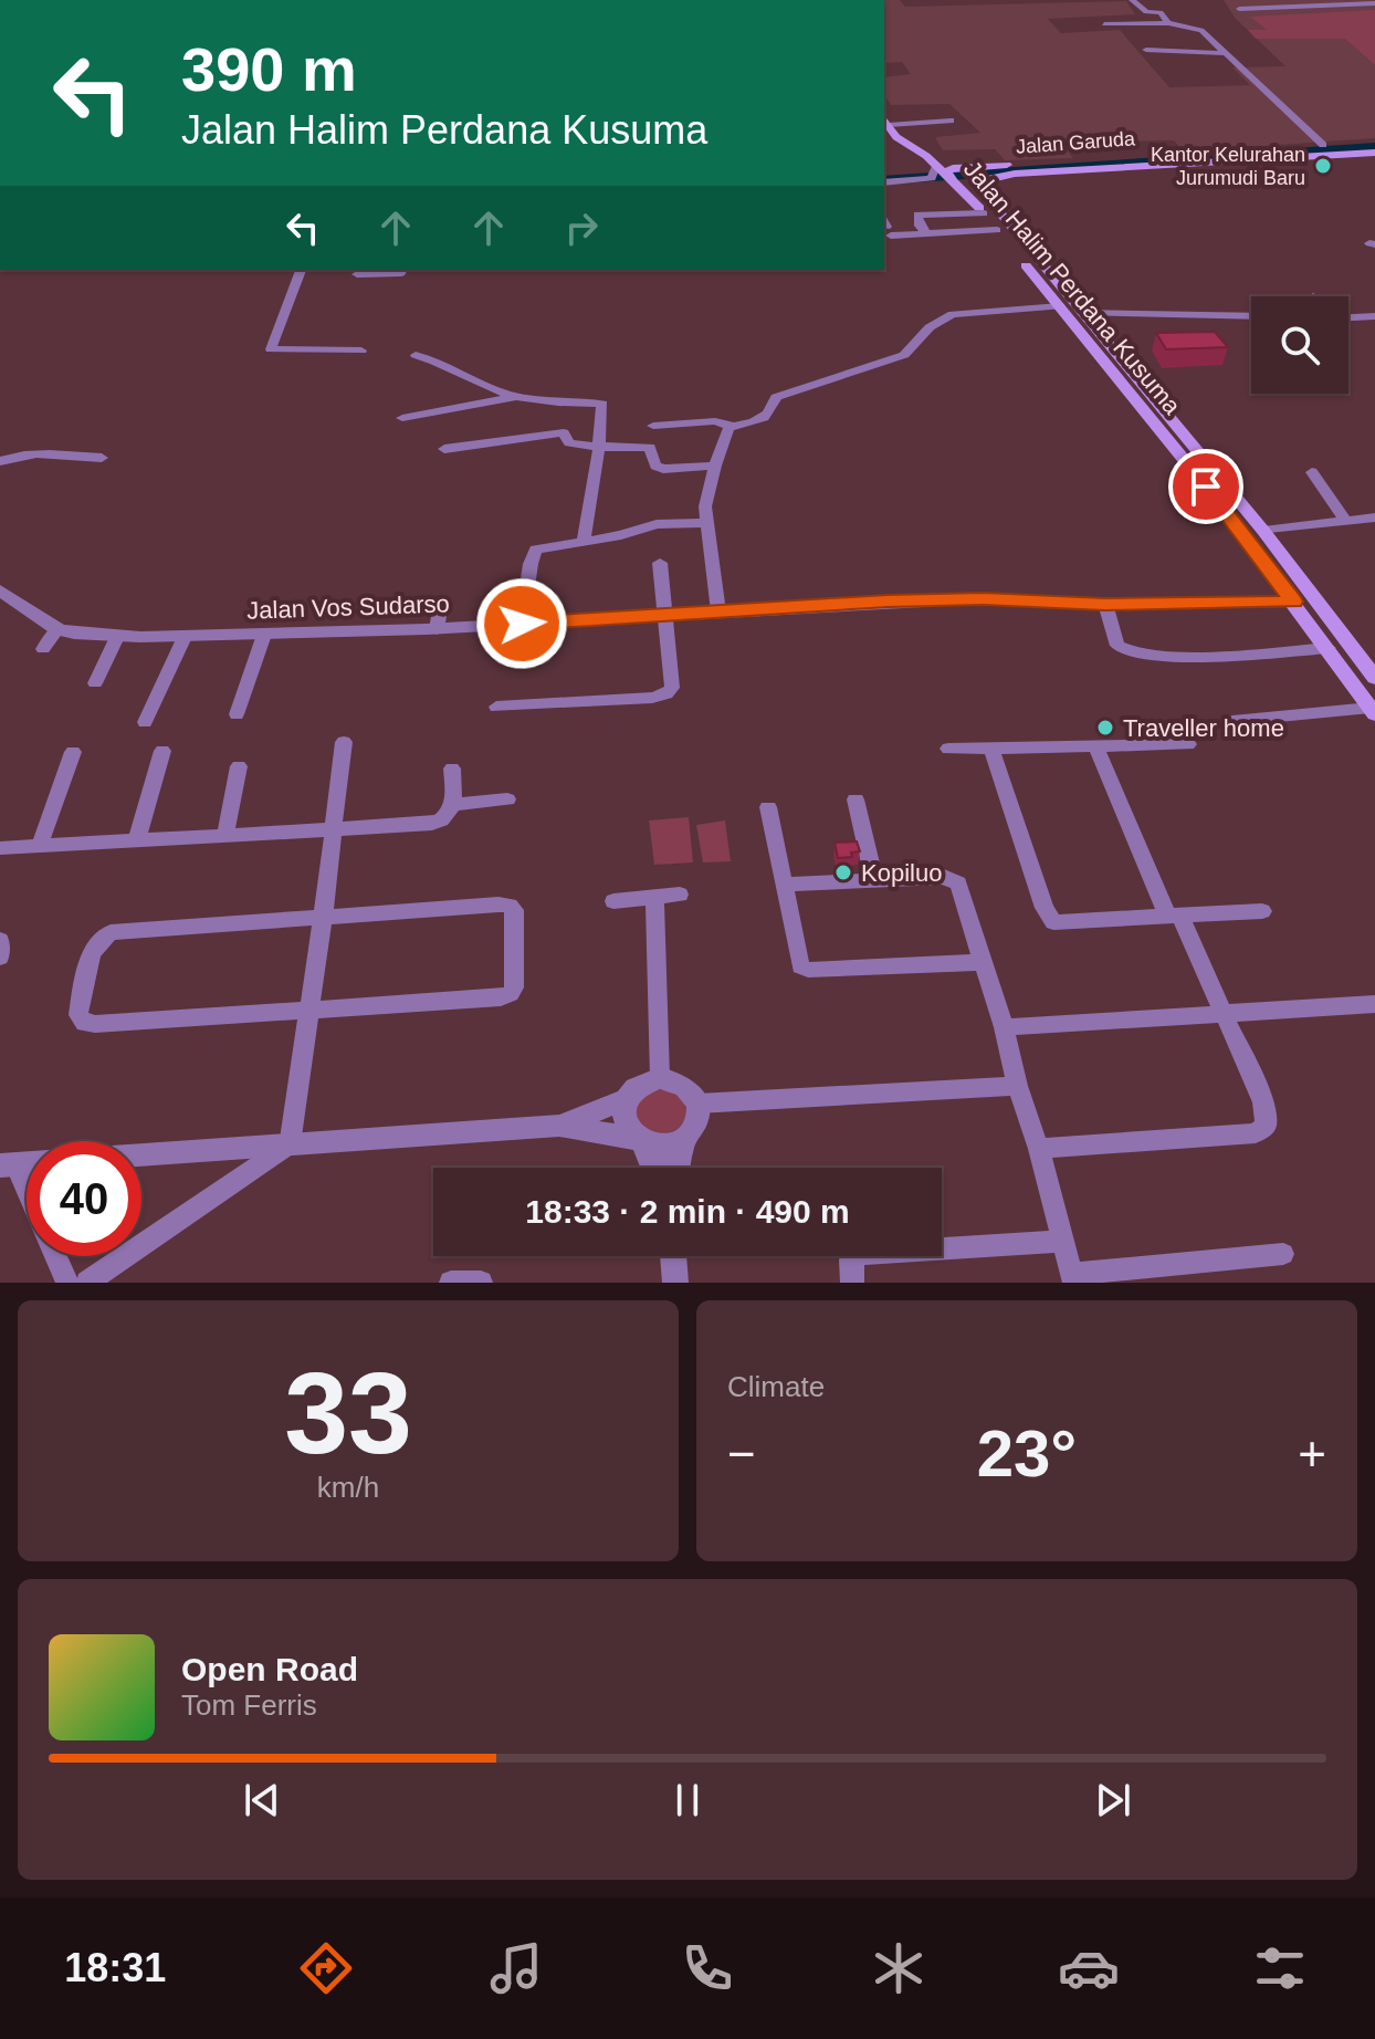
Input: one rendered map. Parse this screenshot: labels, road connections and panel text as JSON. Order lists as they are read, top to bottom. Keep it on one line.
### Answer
{"streets":{"main road":["Jalan Garuda","Jalan Halim Perdana Kusuma"],"street":["Jalan Vos Sudarso"]},"crossings":[["Jalan Garuda","Jalan Halim Perdana Kusuma"],["Jalan Halim Perdana Kusuma","Jalan Vos Sudarso"]],"places":["Kantor Kelurahan Jurumudi Baru","Traveller home","Kopiluo"],"page":{"turn":["390 m","Jalan Halim Perdana Kusuma"],"limit":"40","trip":"18:33 · 2 min · 490 m","tile":[["33","km/h"],"Climate"],"heat":["−","23°","+"],"song":["Open Road","Tom Ferris"],"tabs":"18:31"}}
